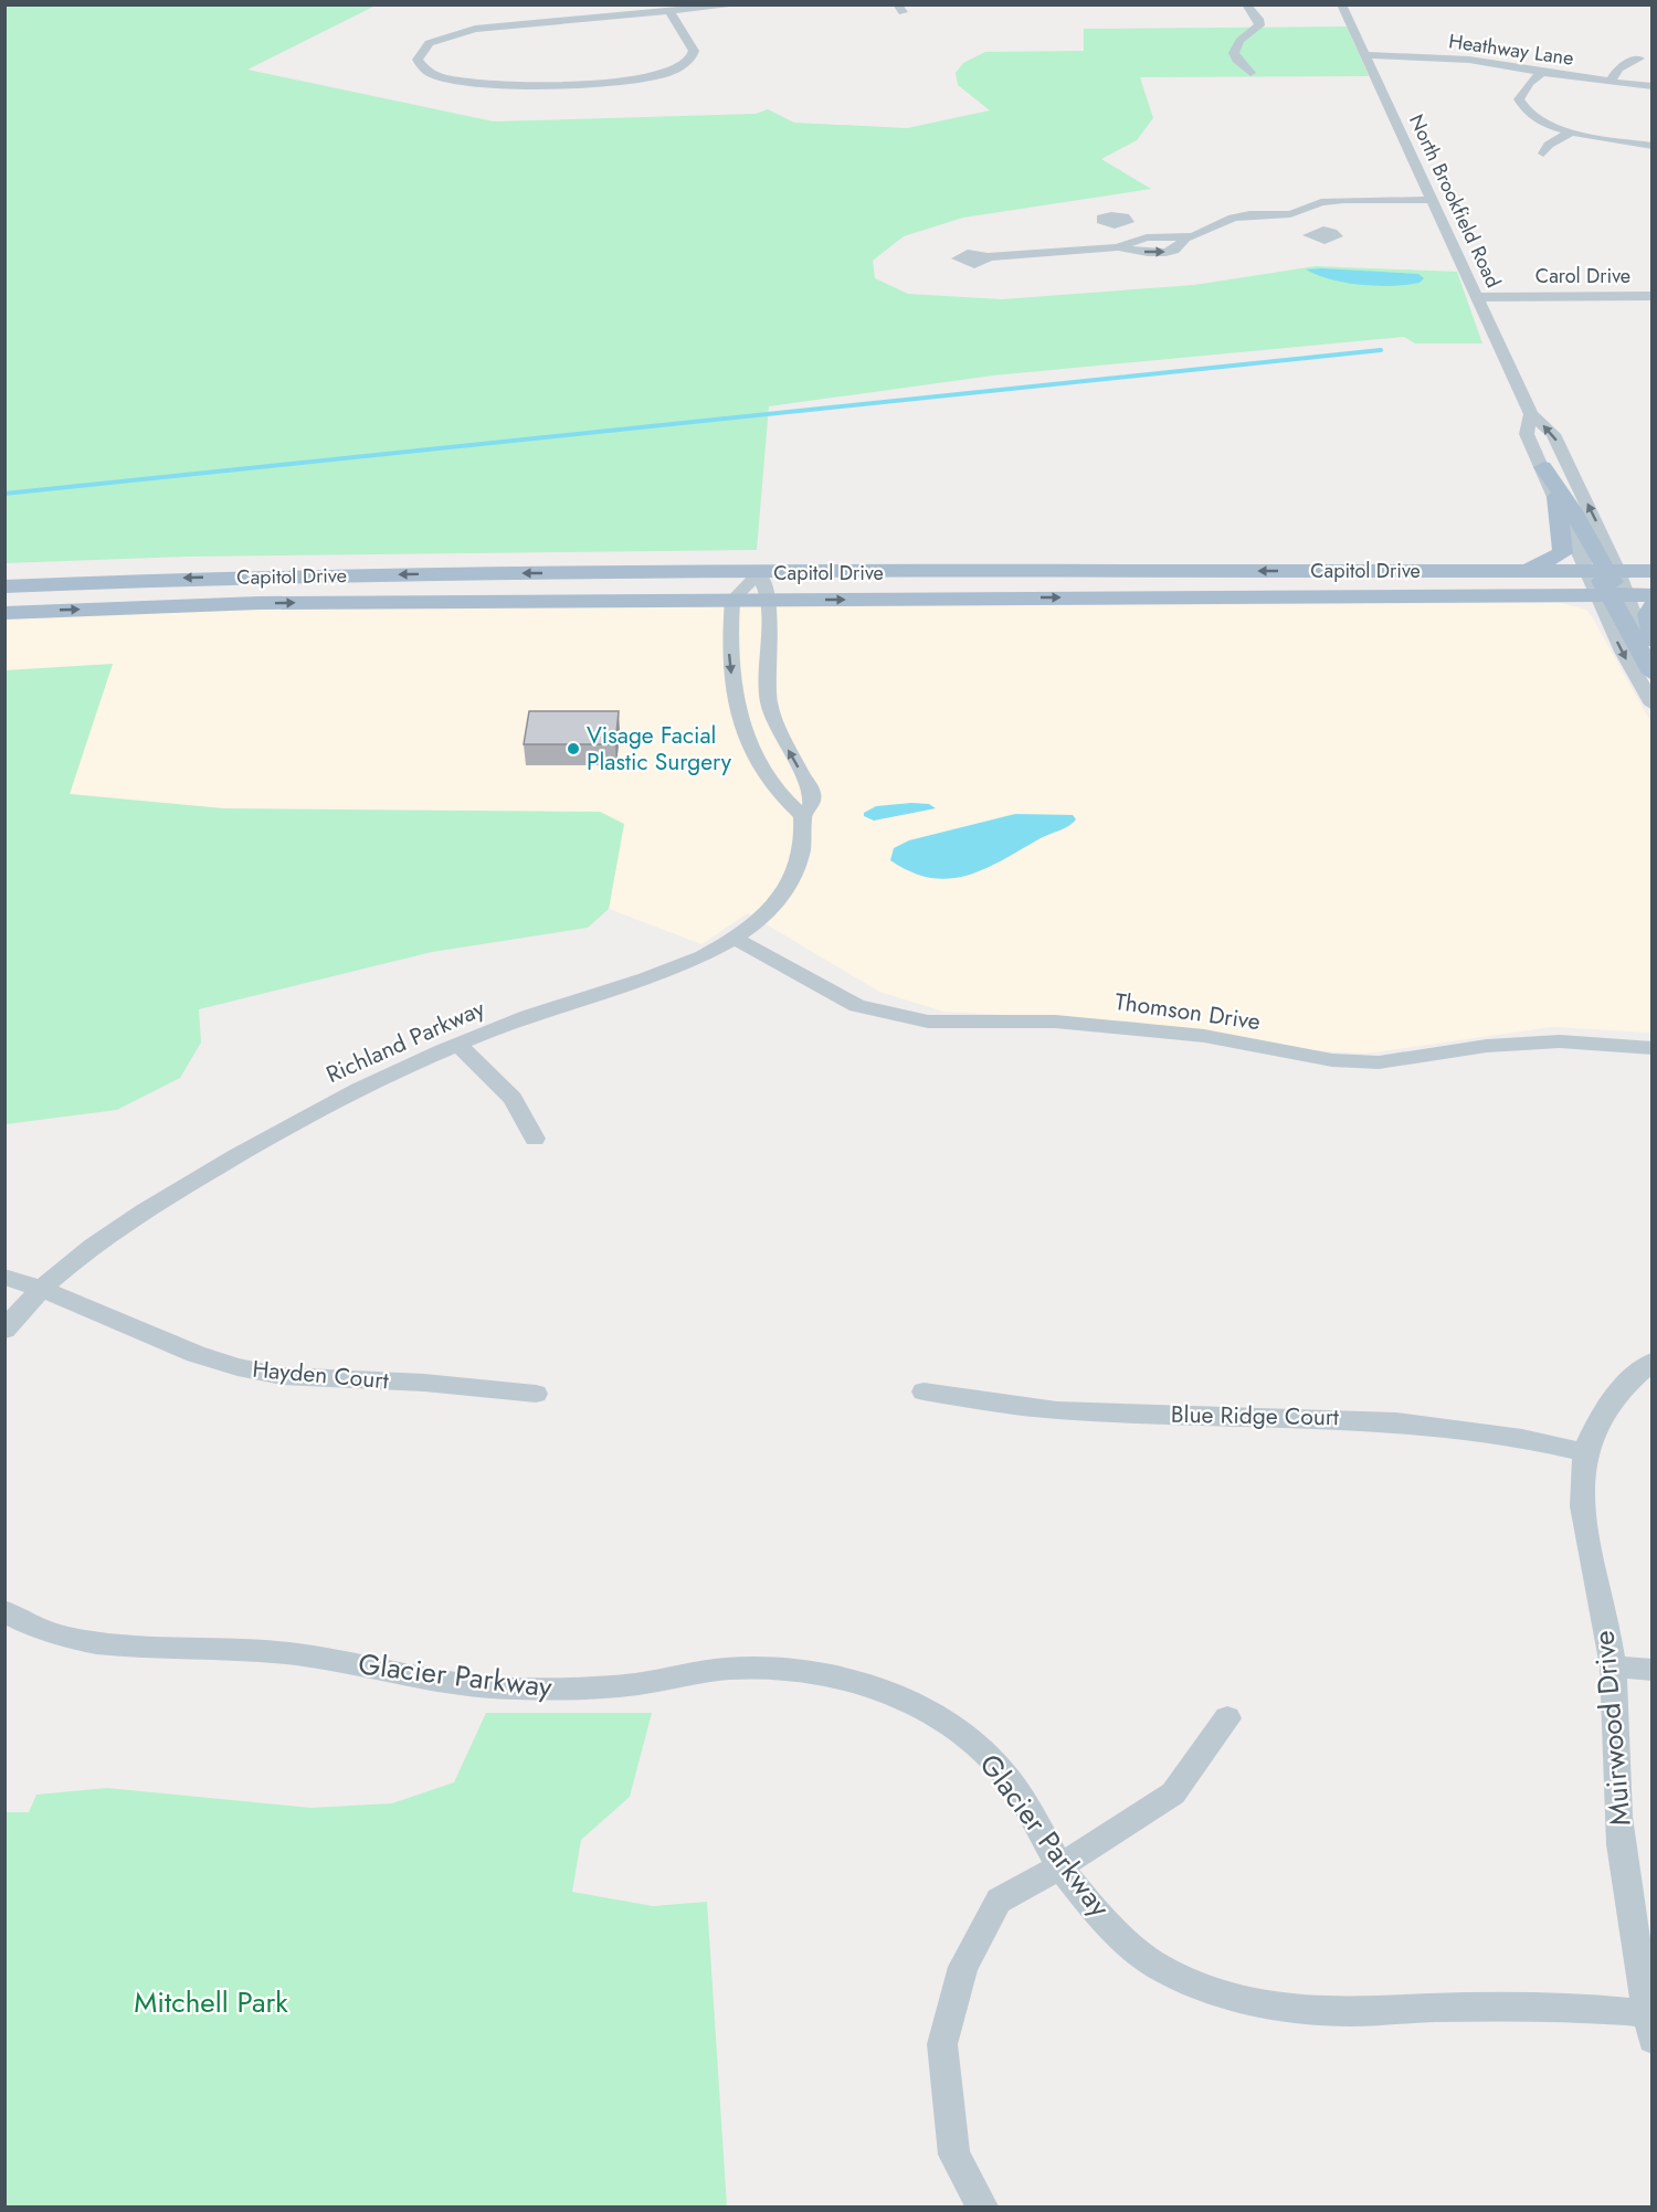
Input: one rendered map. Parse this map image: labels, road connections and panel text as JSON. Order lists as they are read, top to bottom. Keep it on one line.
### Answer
{"streets":{"main road":["Capitol Drive"],"street":["Heathway Lane","North Brookfield Road","Carol Drive","Thomson Drive","Richland Parkway","Hayden Court","Blue Ridge Court","Glacier Parkway","Muirwood Drive"]},"crossings":[["Heathway Lane","North Brookfield Road"],["North Brookfield Road","Carol Drive"],["North Brookfield Road","Capitol Drive"],["Capitol Drive","Richland Parkway"],["Thomson Drive","Richland Parkway"],["Richland Parkway","Hayden Court"],["Blue Ridge Court","Muirwood Drive"],["Glacier Parkway","Muirwood Drive"]],"parks":["Mitchell Park"],"places":["Visage Facial Plastic Surgery"]}
